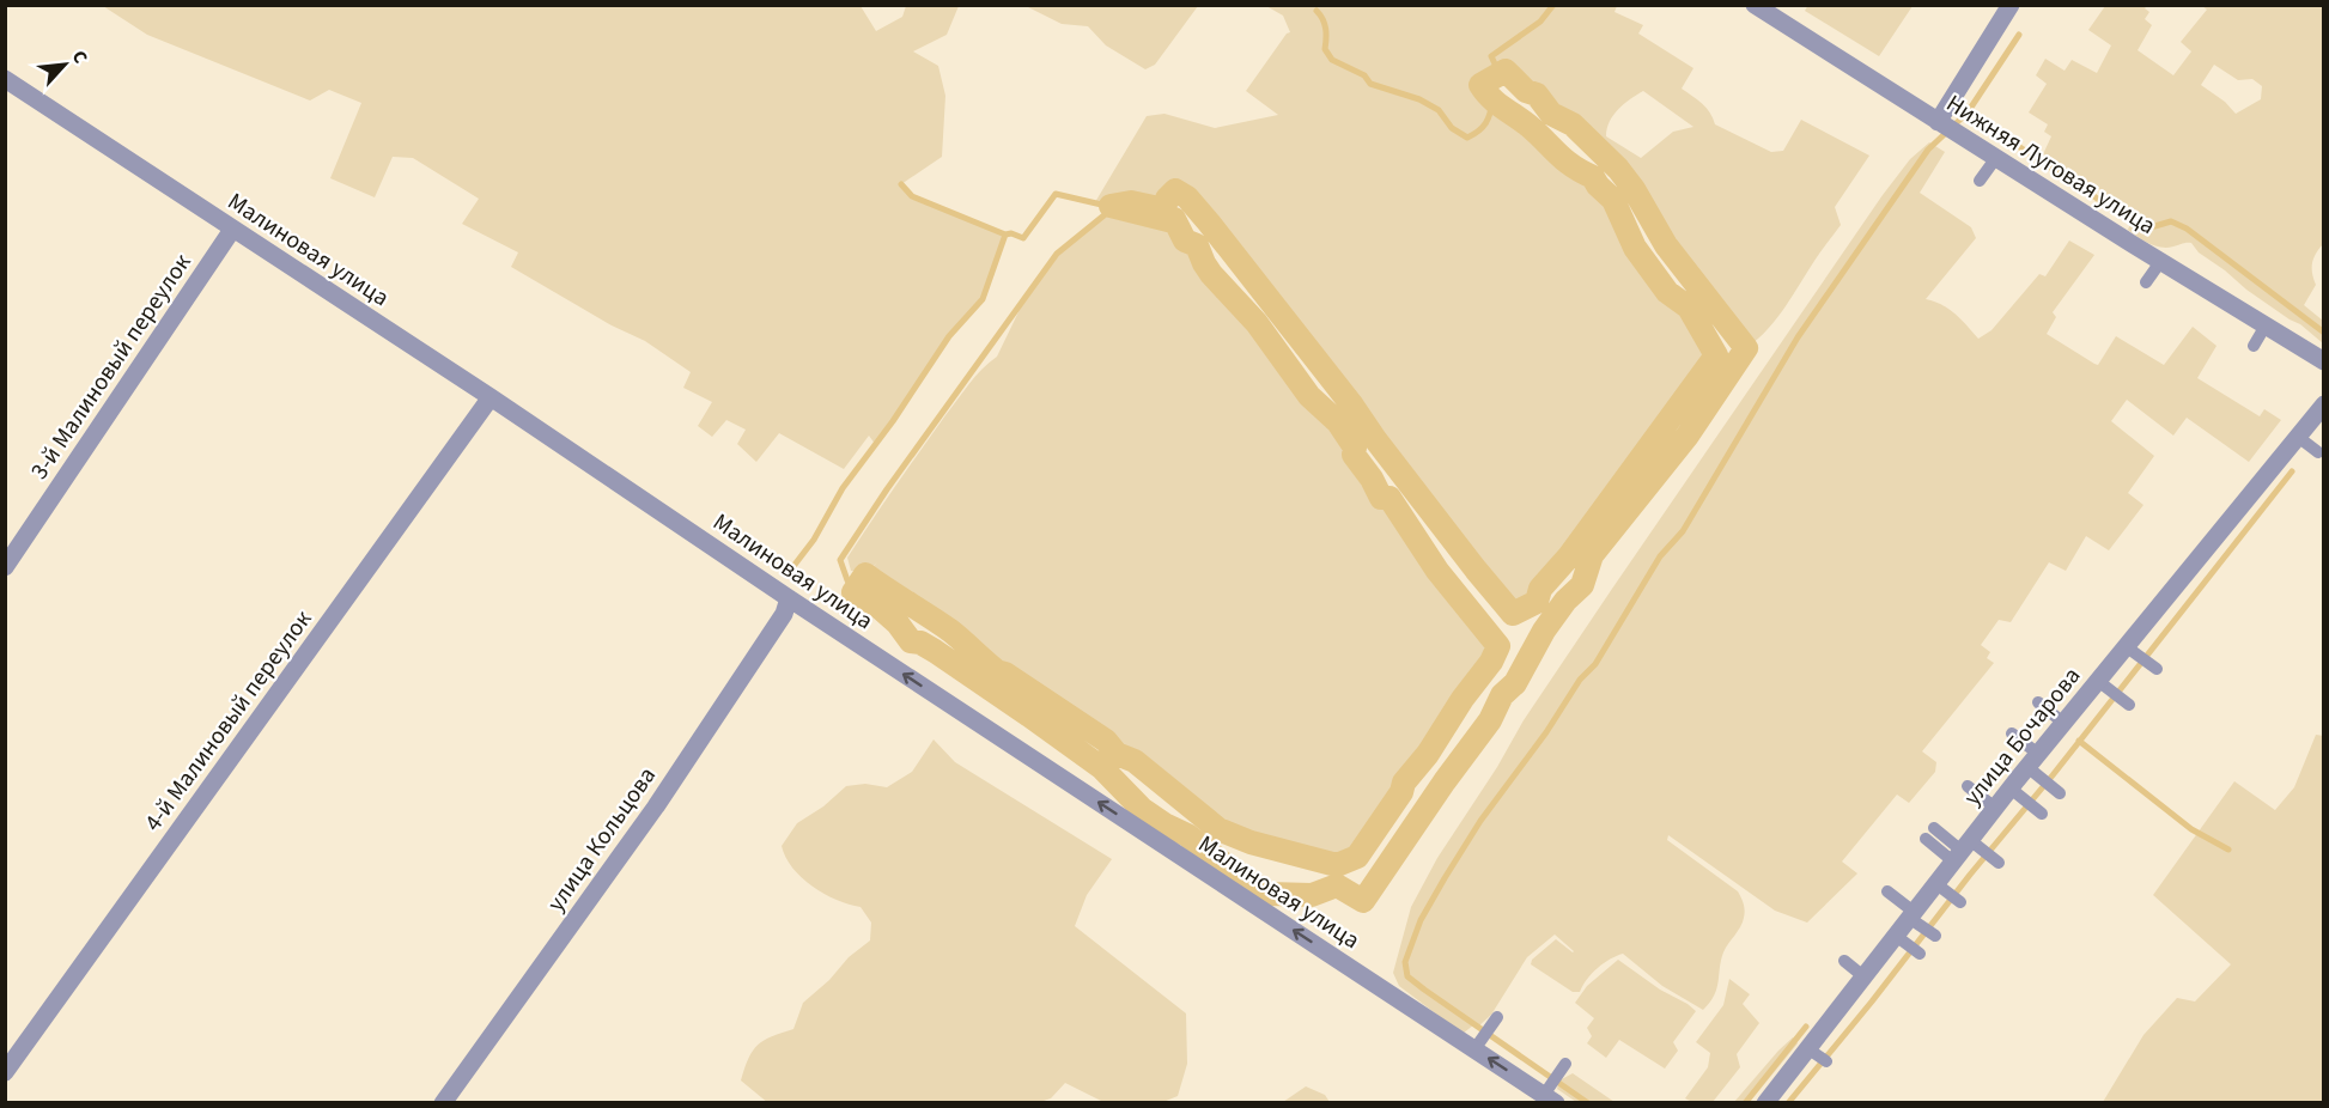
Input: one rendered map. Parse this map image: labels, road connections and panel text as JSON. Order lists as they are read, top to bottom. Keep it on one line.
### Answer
{"streets":{"street":["Нижняя Луговая улица","Малиновая улица","3-й Малиновый переулок","4-й Малиновый переулок","улица Бочарова","улица Кольцова"]},"crossings":[["Малиновая улица","3-й Малиновый переулок"],["Малиновая улица","4-й Малиновый переулок"],["Малиновая улица","улица Кольцова"]],"one_way":["Малиновая улица"],"north":"top right"}
